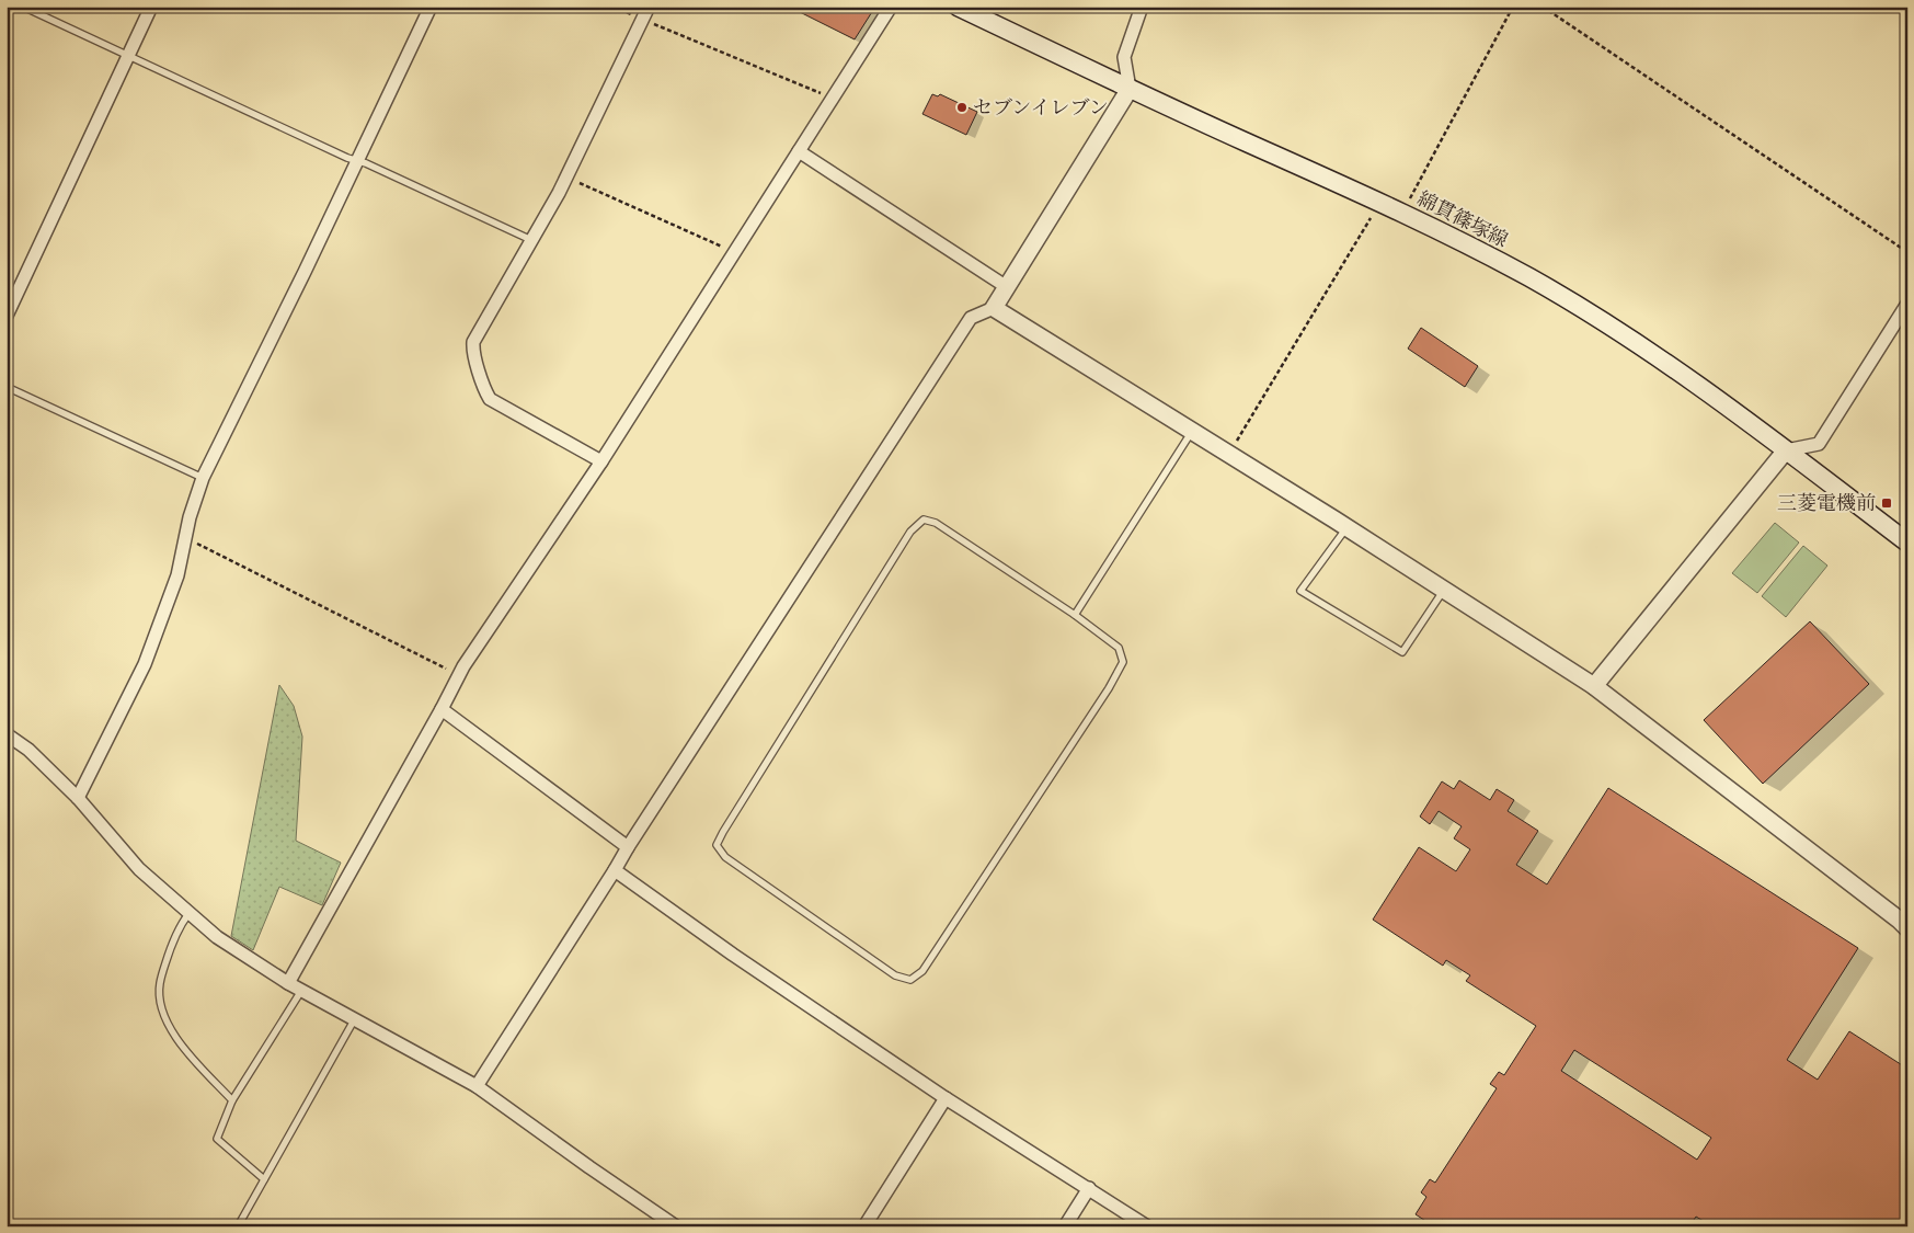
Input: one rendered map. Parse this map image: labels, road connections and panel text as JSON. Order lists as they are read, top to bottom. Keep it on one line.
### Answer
{"streets":{"main road":["綿貫篠塚線"]},"places":{"other":["セブンイレブン"],"transit":["三菱電機前"]}}
